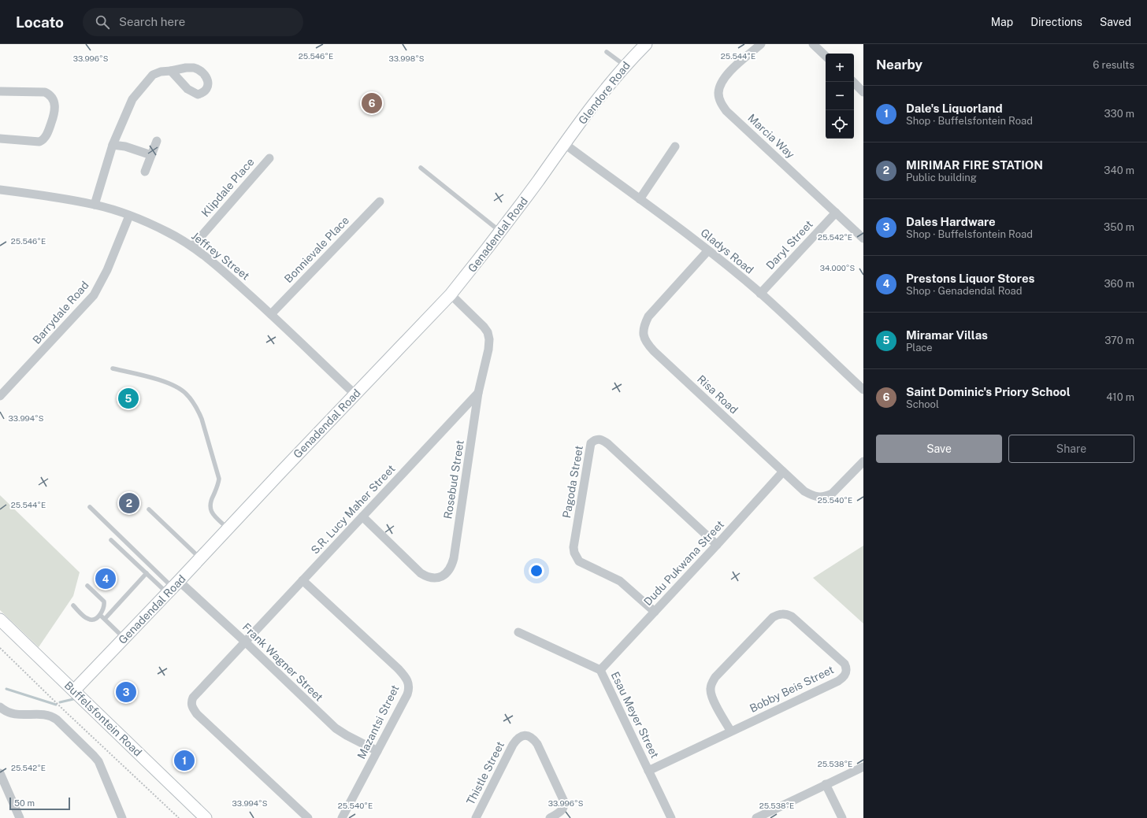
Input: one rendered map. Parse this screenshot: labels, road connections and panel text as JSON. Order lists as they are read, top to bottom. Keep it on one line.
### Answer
{"streets":{"street":["Glendore Road","Marcia Way","Klipdale Place","Genadendal Road","Daryl Street","Bonnievale Place","Gladys Road","Jeffrey Street","Barrydale Road","Risa Road","Rosebud Street","Pagoda Street","S.R. Lucy Maher Street","Dudu Pukwana Street","Frank Wagner Street","Bobby Beis Street","Esau Meyer Street","Buffelsfontein Road","Mazantsi Street","Thistle Street"]},"crossings":[["Glendore Road","Genadendal Road"],["Glendore Road","Gladys Road"],["Marcia Way","Daryl Street"],["Klipdale Place","Jeffrey Street"],["Genadendal Road","Gladys Road"],["Genadendal Road","Jeffrey Street"],["Genadendal Road","Rosebud Street"],["Genadendal Road","Frank Wagner Street"],["Genadendal Road","Buffelsfontein Road"],["Daryl Street","Gladys Road"],["Bonnievale Place","Jeffrey Street"],["Gladys Road","Risa Road"],["Jeffrey Street","Barrydale Road"],["Risa Road","Dudu Pukwana Street"],["Rosebud Street","S.R. Lucy Maher Street"],["Pagoda Street","Dudu Pukwana Street"],["S.R. Lucy Maher Street","Frank Wagner Street"],["S.R. Lucy Maher Street","Mazantsi Street"],["Dudu Pukwana Street","Esau Meyer Street"],["Frank Wagner Street","Mazantsi Street"],["Bobby Beis Street","Esau Meyer Street"]],"scale_bar":"50 m","page":{"header":"Locato","search":"Search here","nav":["Map","Directions","Saved"],"heading":["Nearby","6 results"],"map_buttons":["+","−"],"list":[{"mark":"1","name":"Dale's Liquorland","note":"Shop · Buffelsfontein Road","value":"330 m"},{"mark":"2","name":"MIRIMAR FIRE STATION","note":"Public building","value":"340 m"},{"mark":"3","name":"Dales Hardware","note":"Shop · Buffelsfontein Road","value":"350 m"},{"mark":"4","name":"Prestons Liquor Stores","note":"Shop · Genadendal Road","value":"360 m"},{"mark":"5","name":"Miramar Villas","note":"Place","value":"370 m"},{"mark":"6","name":"Saint Dominic's Priory School","note":"School","value":"410 m"}],"pins":["6","5","2","4","3","1"],"buttons":["Save","Share"],"scale":"50 m"},"coordinates":["25.544°E","25.546°E","33.996°S","33.998°S","25.542°E","34.000°S","33.994°S","25.540°E","25.538°E"]}
